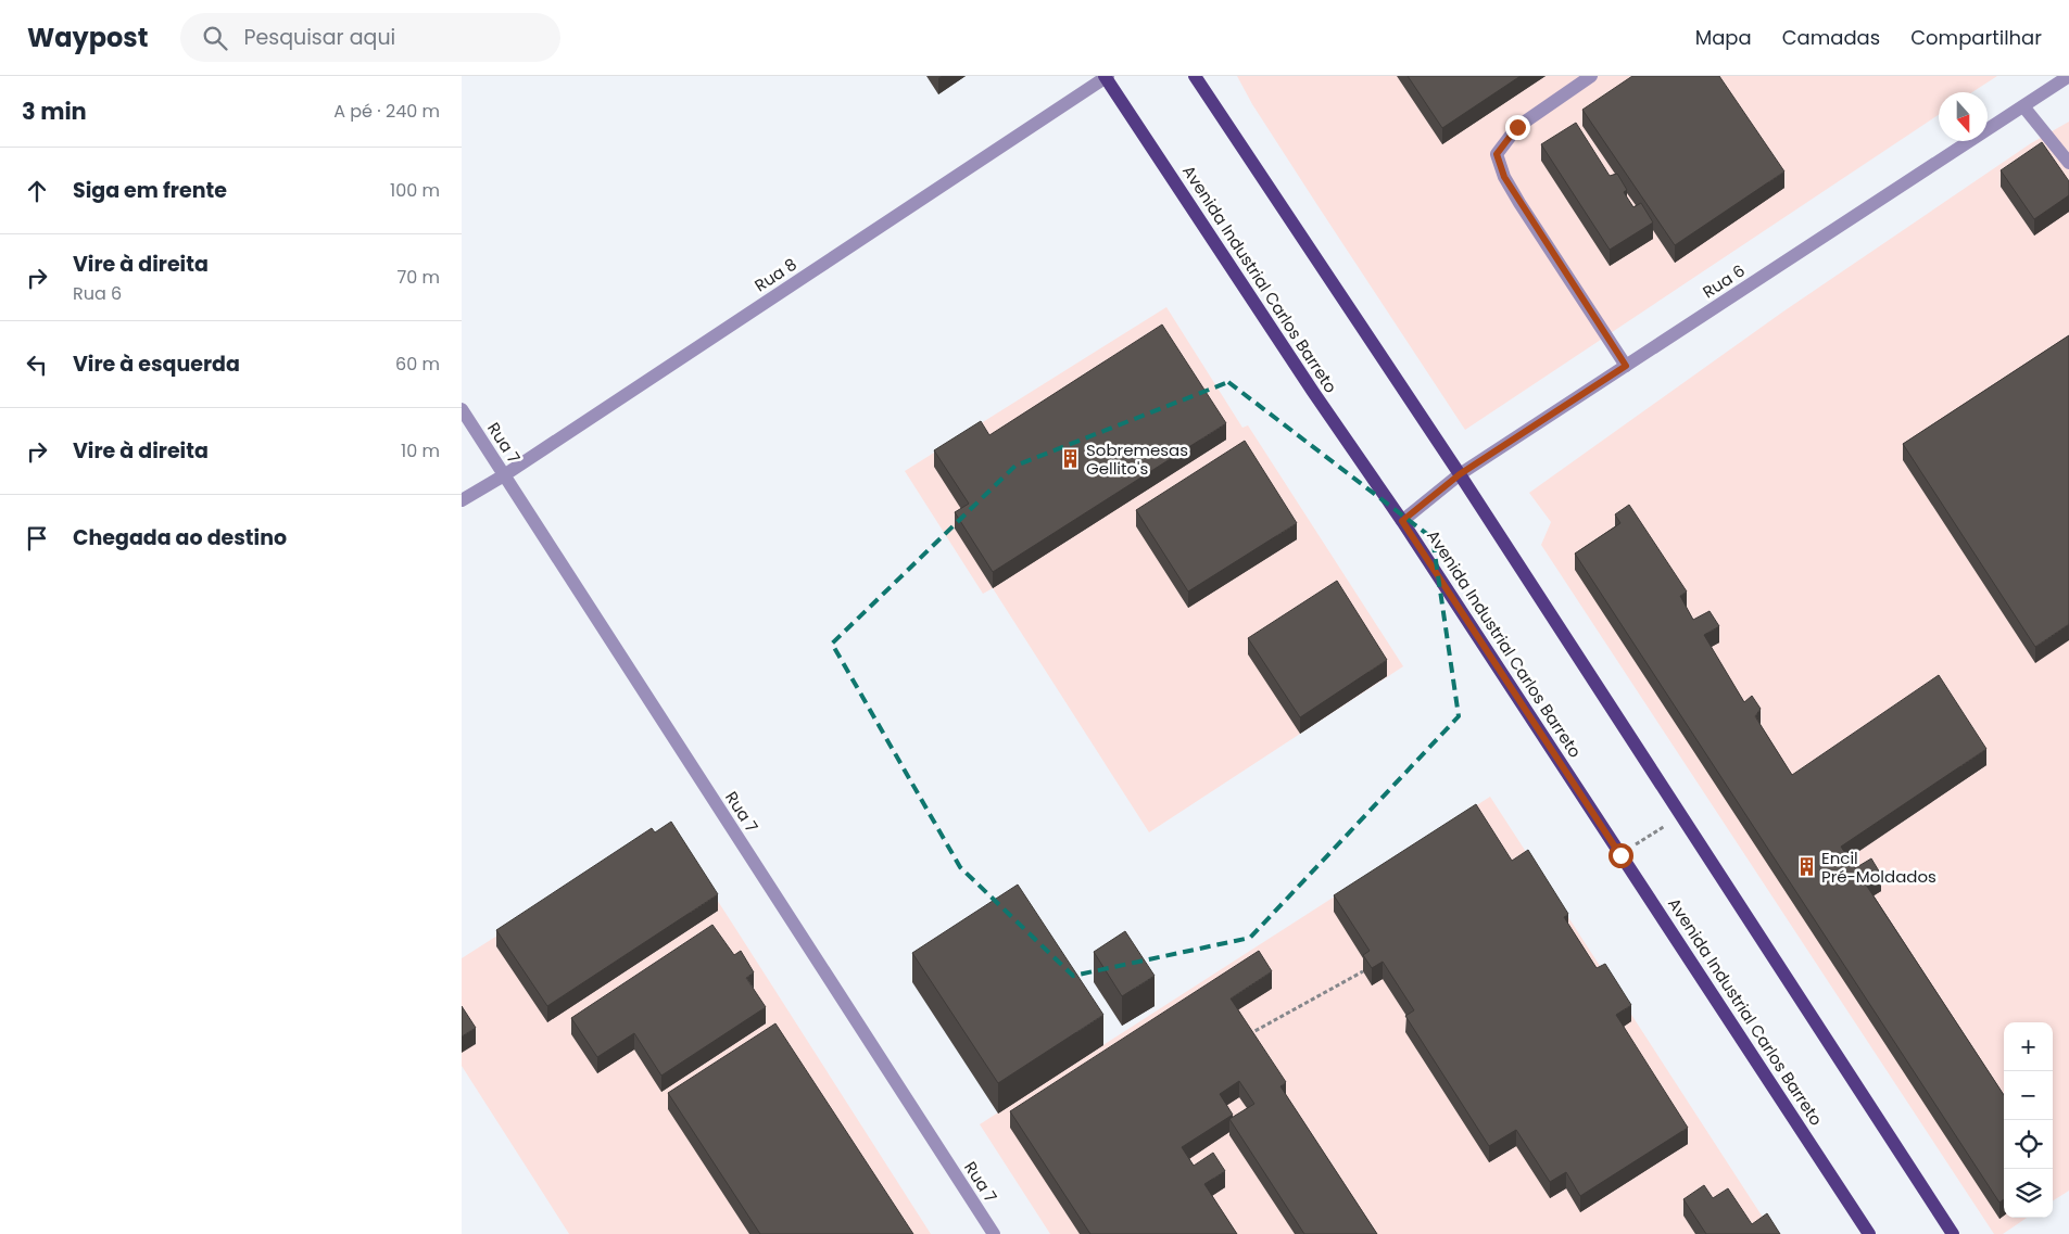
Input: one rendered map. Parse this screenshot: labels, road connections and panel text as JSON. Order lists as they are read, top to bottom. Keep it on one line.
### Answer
{"streets":{"main road":["Avenida Industrial Carlos Barreto"],"street":["Rua 8","Rua 6","Rua 7"]},"crossings":[["Rua 8","Avenida Industrial Carlos Barreto"],["Rua 8","Rua 7"],["Avenida Industrial Carlos Barreto","Rua 6"]],"places":{"building":["Sobremesas Gellito's","Encil Pré-Moldados"]},"north":"bottom","page":{"header":"Waypost","search":"Pesquisar aqui","nav":["Mapa","Camadas","Compartilhar"],"heading":["3 min","A pé · 240 m"],"list":[["Siga em frente","100 m"],["Vire à direita","Rua 6","70 m"],["Vire à esquerda","60 m"],["Vire à direita","10 m"],"Chegada ao destino"],"map_buttons":["+","−"]}}
